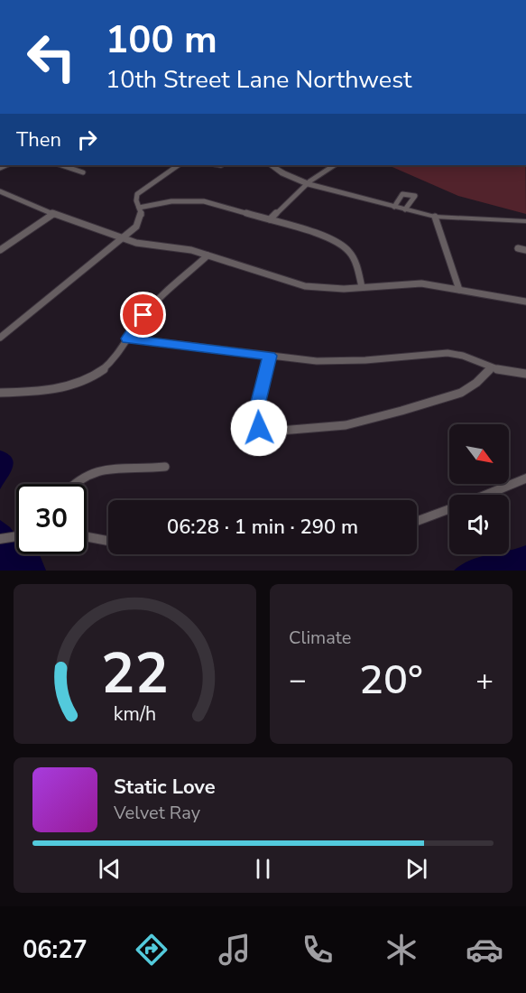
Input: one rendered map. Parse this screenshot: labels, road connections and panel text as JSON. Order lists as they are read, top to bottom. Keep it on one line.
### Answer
{"north":"bottom right","page":{"turn":["100 m","10th Street Lane Northwest"],"then":"Then","limit":"30","trip":"06:28 · 1 min · 290 m","tile":"Climate","heat":["−","20°","+"],"song":["Static Love","Velvet Ray"],"tabs":"06:27","gauge":["22","km/h"]}}
